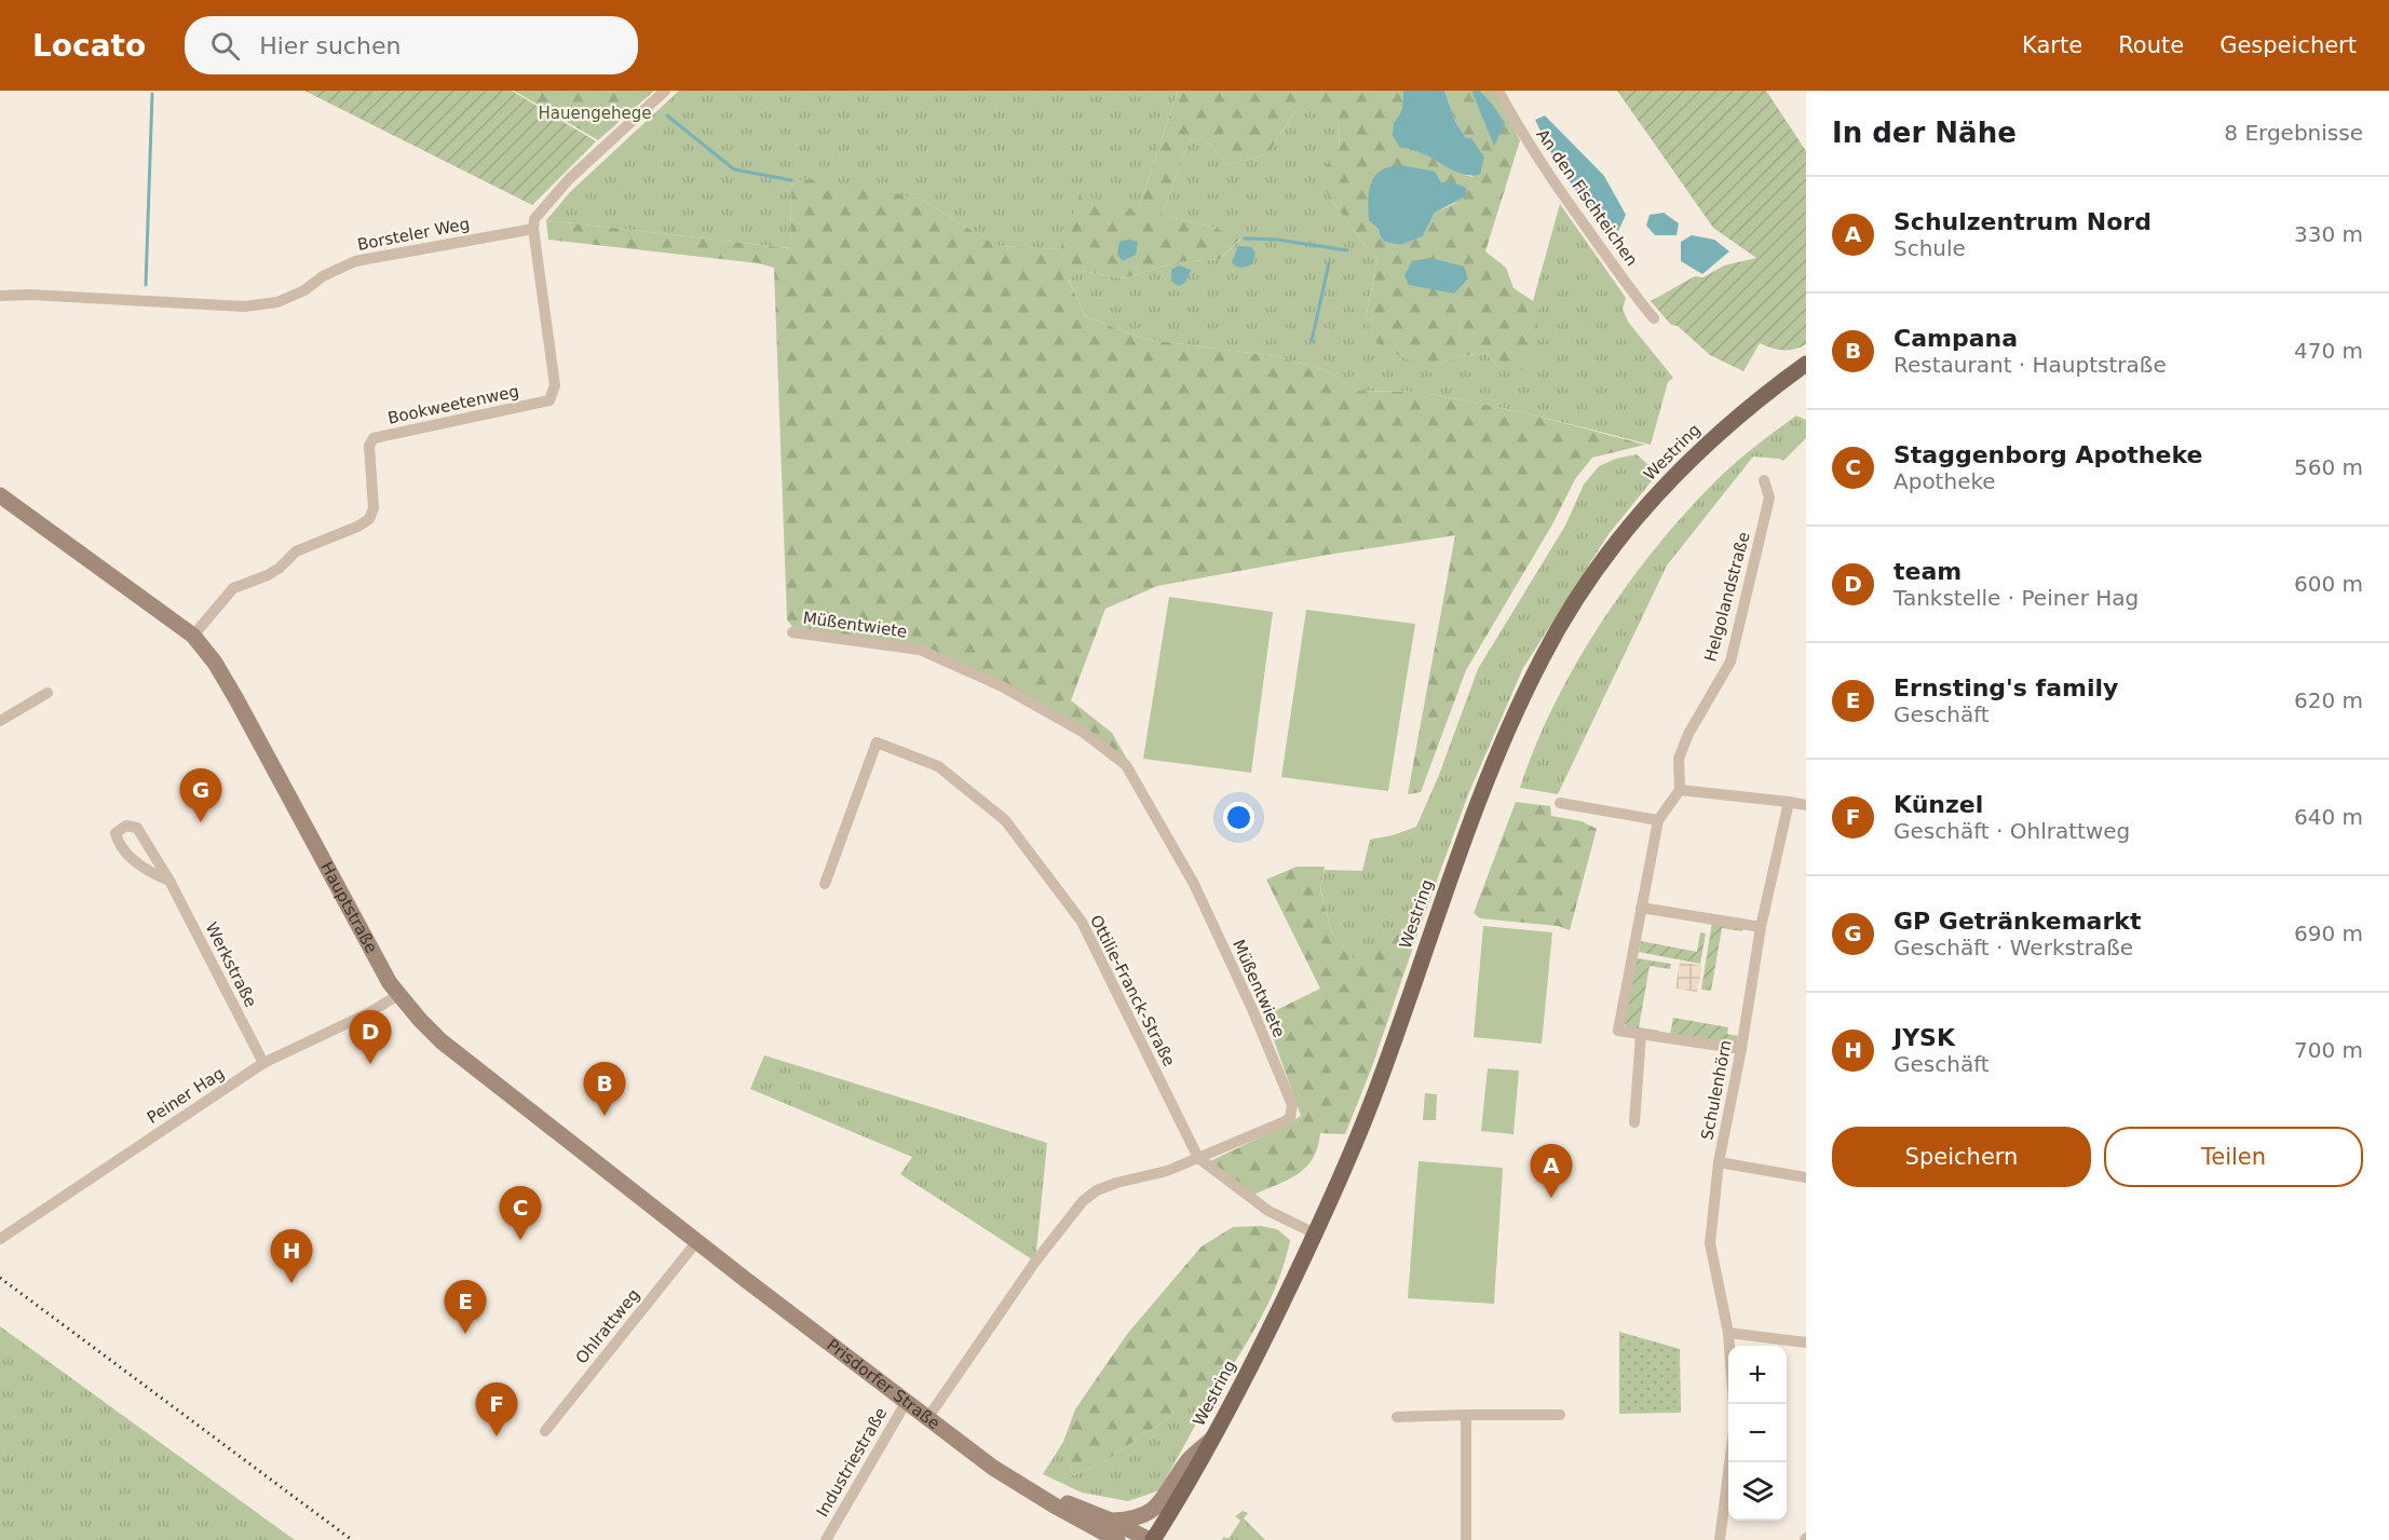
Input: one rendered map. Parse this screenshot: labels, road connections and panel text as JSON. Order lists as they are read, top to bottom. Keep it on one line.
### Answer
{"streets":{"main road":["Westring","Hauptstraße","Prisdorfer Straße"],"street":["An den Fischteichen","Borsteler Weg","Bookweetenweg","Helgolandstraße","Müßentwiete","Werkstraße","Ottilie-Franck-Straße","Schulenhörn","Peiner Hag","Ohlrattweg","Industriestraße"]},"crossings":[["Borsteler Weg","Bookweetenweg"],["Bookweetenweg","Hauptstraße"],["Westring","Ottilie-Franck-Straße"],["Westring","Prisdorfer Straße"],["Müßentwiete","Ottilie-Franck-Straße"],["Müßentwiete","Prisdorfer Straße"],["Hauptstraße","Peiner Hag"],["Hauptstraße","Ohlrattweg"],["Hauptstraße","Prisdorfer Straße"],["Werkstraße","Peiner Hag"],["Prisdorfer Straße","Industriestraße"]],"parks":["Hauengehege"],"page":{"header":"Locato","search":"Hier suchen","nav":["Karte","Route","Gespeichert"],"heading":["In der Nähe","8 Ergebnisse"],"list":[{"mark":"A","name":"Schulzentrum Nord","note":"Schule","value":"330 m"},{"mark":"B","name":"Campana","note":"Restaurant · Hauptstraße","value":"470 m"},{"mark":"C","name":"Staggenborg Apotheke","note":"Apotheke","value":"560 m"},{"mark":"D","name":"team","note":"Tankstelle · Peiner Hag","value":"600 m"},{"mark":"E","name":"Ernsting's family","note":"Geschäft","value":"620 m"},{"mark":"F","name":"Künzel","note":"Geschäft · Ohlrattweg","value":"640 m"},{"mark":"G","name":"GP Getränkemarkt","note":"Geschäft · Werkstraße","value":"690 m"},{"mark":"H","name":"JYSK","note":"Geschäft","value":"700 m"}],"pins":["G","D","B","A","C","H","E","F"],"buttons":["Speichern","Teilen"],"map_buttons":["+","−"]}}
